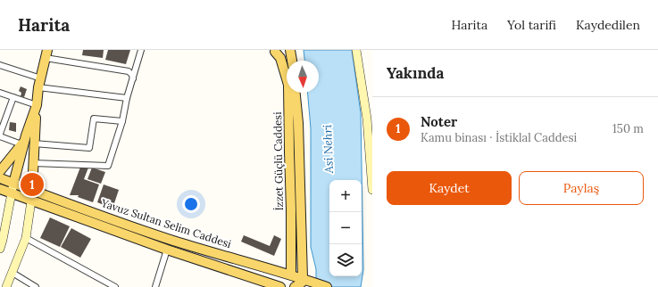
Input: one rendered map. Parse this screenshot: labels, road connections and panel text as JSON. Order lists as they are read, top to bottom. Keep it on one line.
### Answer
{"streets":{"main road":["İzzet Güçlü Caddesi","Yavuz Sultan Selim Caddesi"]},"crossings":[["İzzet Güçlü Caddesi","Yavuz Sultan Selim Caddesi"]],"water":["Asi Nehri"],"north":"bottom","page":{"header":"Harita","nav":["Harita","Yol tarifi","Kaydedilen"],"heading":"Yakında","list":[{"mark":"1","name":"Noter","note":"Kamu binası · İstiklal Caddesi","value":"150 m"}],"buttons":["Kaydet","Paylaş"],"pins":"1","map_buttons":["+","−"]}}
